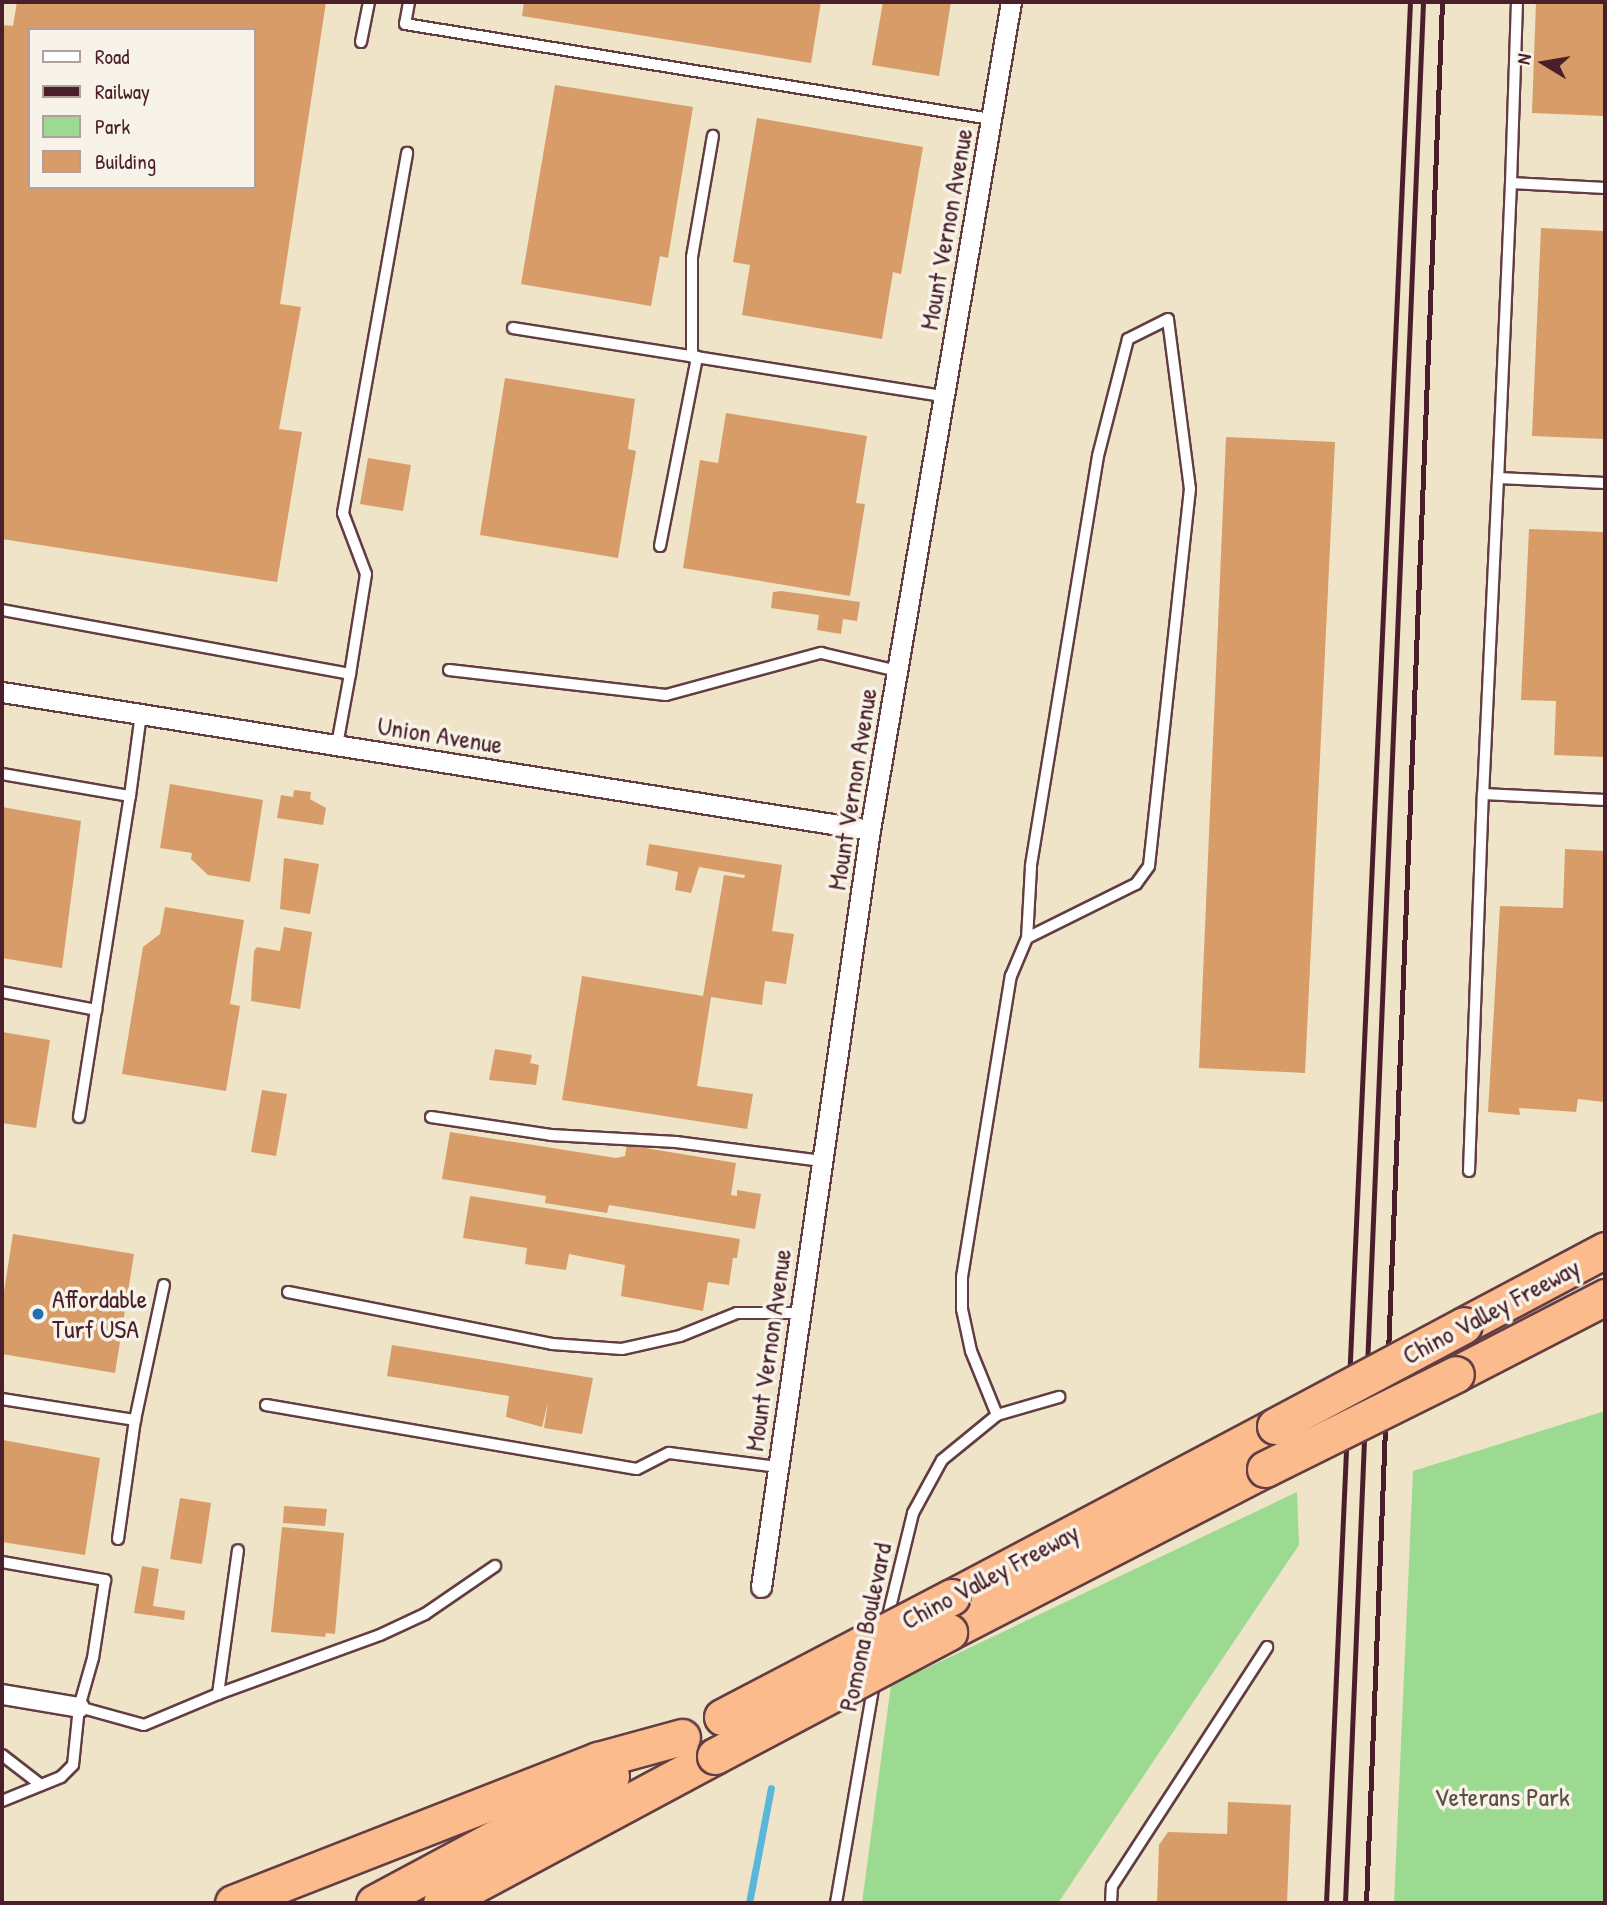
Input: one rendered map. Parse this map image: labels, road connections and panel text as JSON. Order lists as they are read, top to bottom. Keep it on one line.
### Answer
{"streets":{"highway":["Chino Valley Freeway"],"street":["Mount Vernon Avenue","Union Avenue"],"lane":["Pomona Boulevard"]},"crossings":[["Mount Vernon Avenue","Union Avenue"]],"parks":["Veterans Park"],"places":["Affordable Turf USA"],"legend":["Road","Railway","Park","Building"],"north":"left"}
